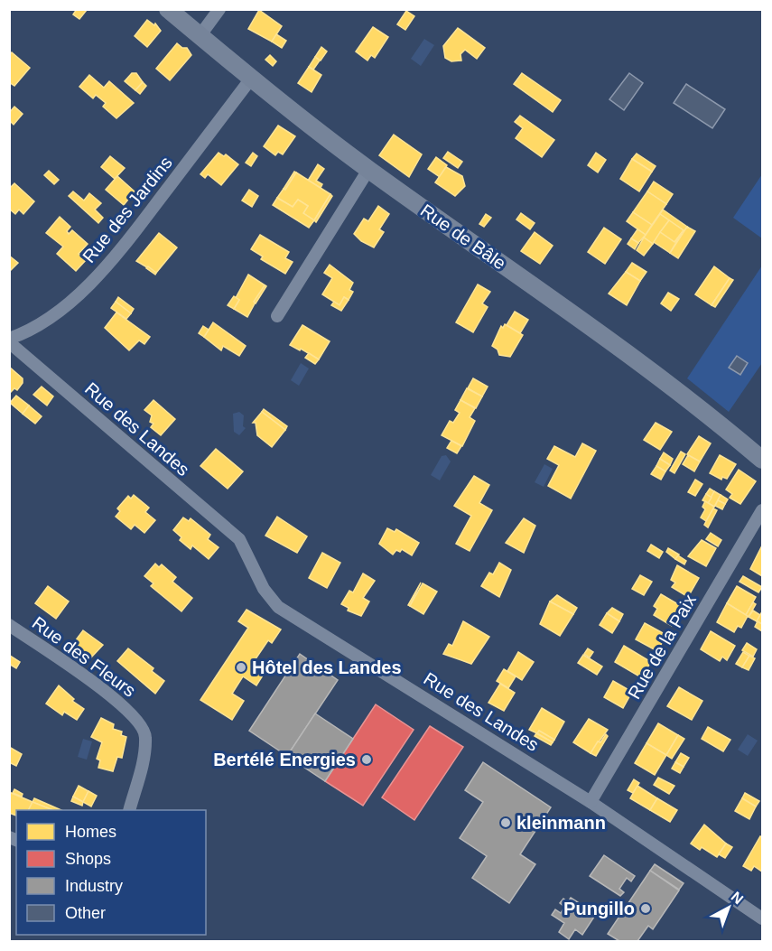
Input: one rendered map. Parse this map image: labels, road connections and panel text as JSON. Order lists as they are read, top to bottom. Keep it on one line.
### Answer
{"streets":{"street":["Rue des Jardins","Rue de Bâle","Rue des Landes","Rue de la Paix","Rue des Fleurs"]},"crossings":[["Rue des Jardins","Rue de Bâle"],["Rue des Jardins","Rue des Landes"],["Rue des Landes","Rue de la Paix"]],"places":["Hôtel des Landes","Bertélé Energies","kleinmann","Pungillo"],"legend":["Homes","Shops","Industry","Other"],"north":"top right"}
